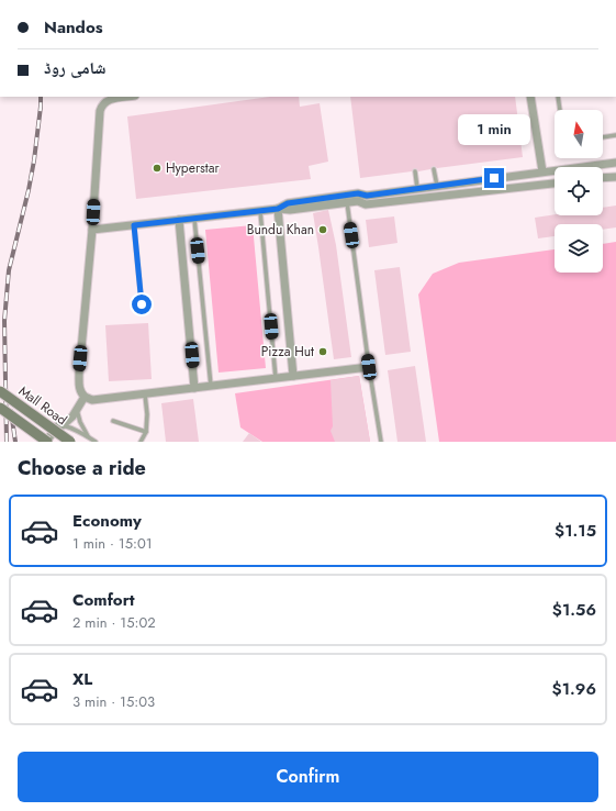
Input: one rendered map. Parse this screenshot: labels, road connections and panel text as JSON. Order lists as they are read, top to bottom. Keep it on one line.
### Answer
{"streets":{"main road":["Mall Road"]},"places":["Hyperstar","Bundu Khan","Pizza Hut"],"north":"top","page":{"banner":["Nandos","شامی روڈ"],"bubble":"1 min","heading":"Choose a ride","list":[{"name":"Economy","note":"1 min · 15:01","value":"$1.15"},{"name":"Comfort","note":"2 min · 15:02","value":"$1.56"},{"name":"XL","note":"3 min · 15:03","value":"$1.96"}],"buttons":"Confirm"}}
